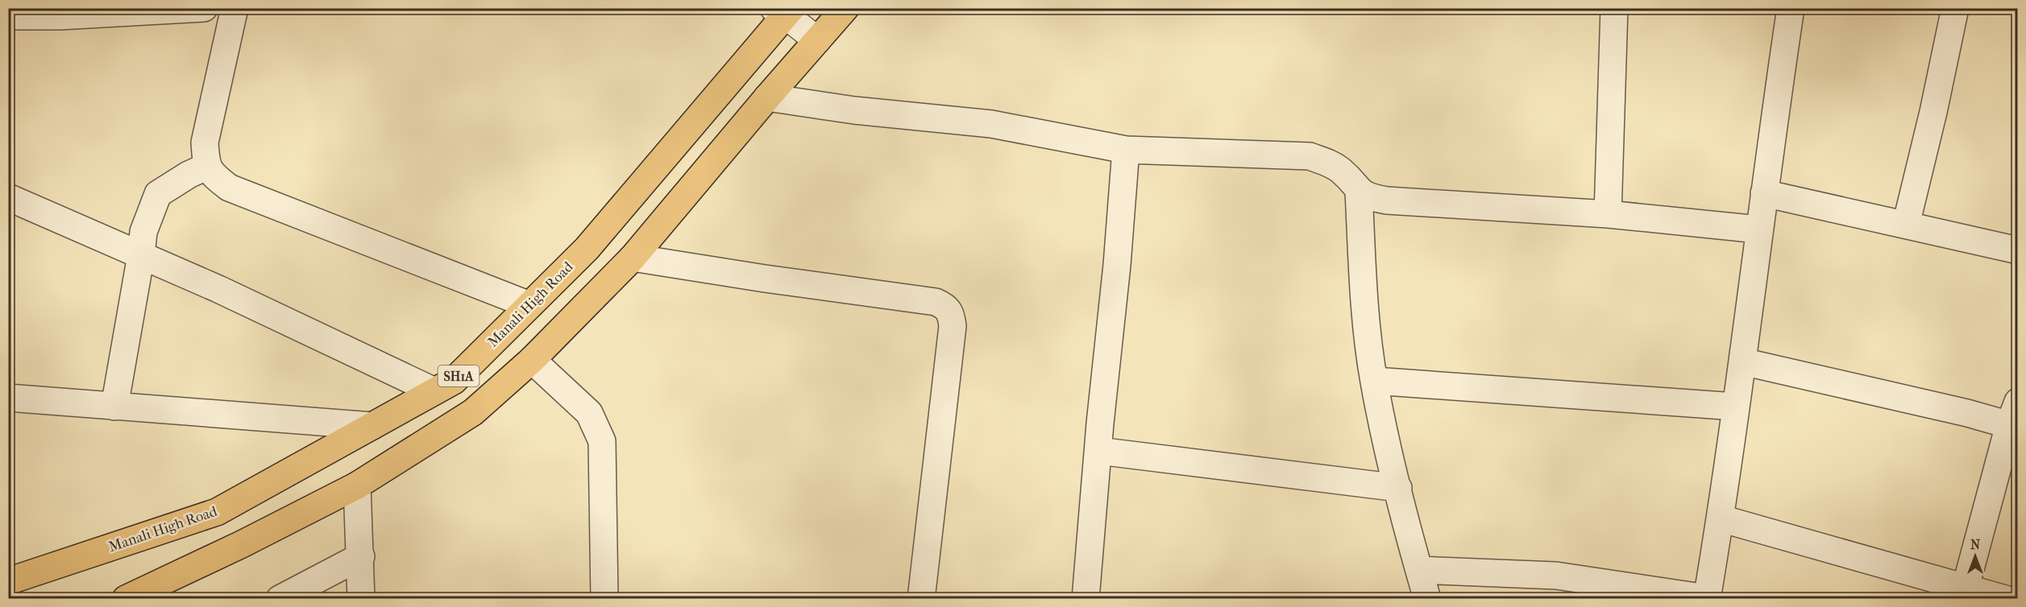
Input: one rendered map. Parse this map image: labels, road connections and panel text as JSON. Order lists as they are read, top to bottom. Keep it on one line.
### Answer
{"streets":{"main road":["Manali High Road","SH1A"]},"north":"top"}
